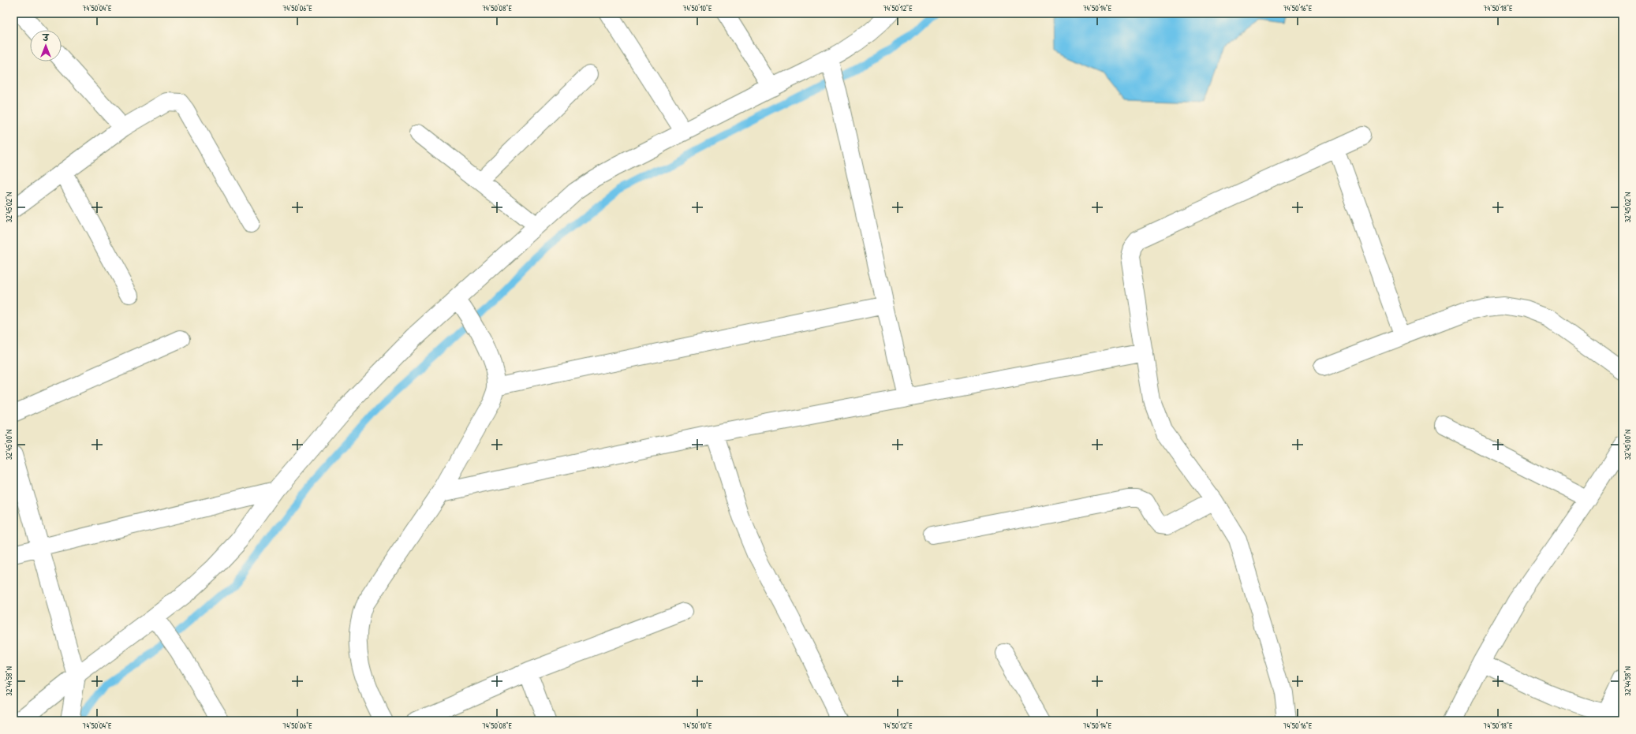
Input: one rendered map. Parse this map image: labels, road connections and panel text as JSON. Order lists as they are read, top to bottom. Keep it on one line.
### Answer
{"north":"top","coordinates":["74°50'04\"E","74°50'06\"E","74°50'08\"E","74°50'10\"E","74°50'12\"E","74°50'14\"E","74°50'16\"E","74°50'18\"E","32°45'02\"N","32°45'00\"N","32°44'58\"N"]}
